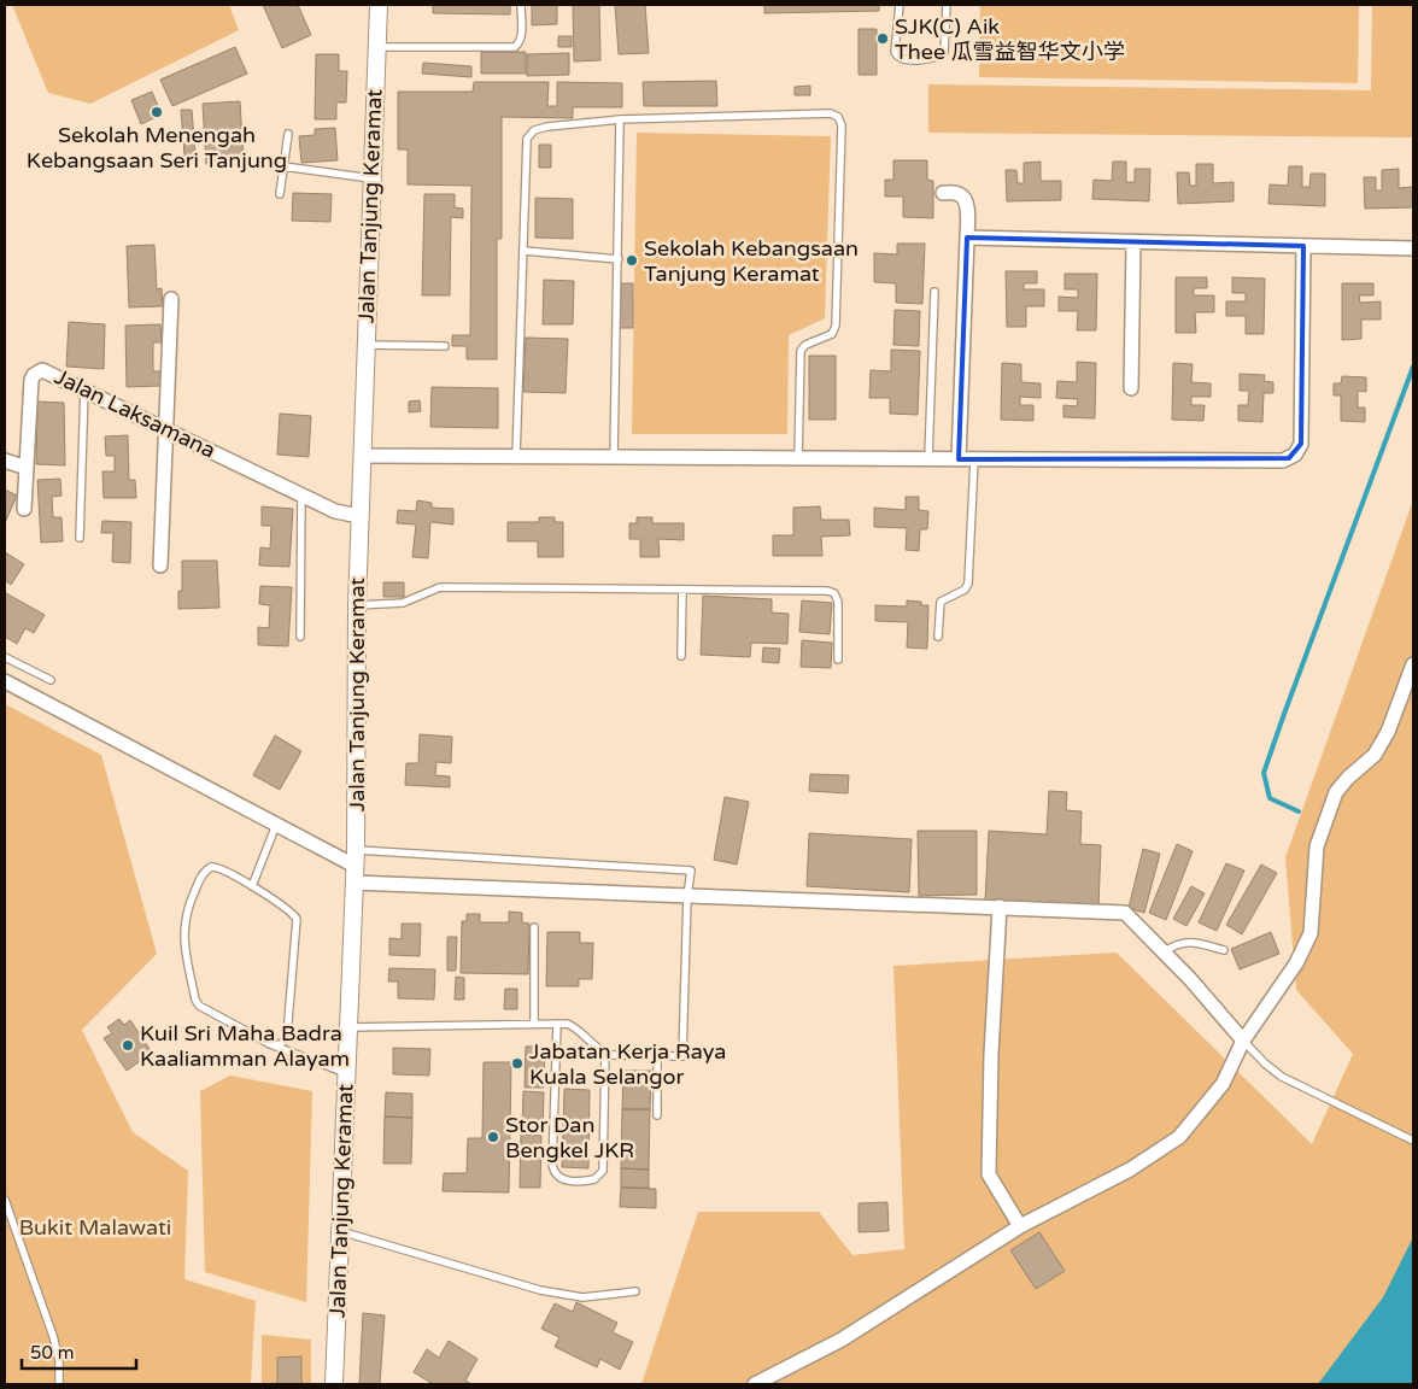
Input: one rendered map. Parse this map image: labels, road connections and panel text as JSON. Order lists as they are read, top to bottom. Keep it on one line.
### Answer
{"streets":{"street":["Jalan Tanjung Keramat","Jalan Laksamana"]},"crossings":[["Jalan Tanjung Keramat","Jalan Laksamana"]],"parks":["Bukit Malawati"],"places":["SJK(C) Aik Thee 瓜雪益智华文小学","Sekolah Menengah Kebangsaan Seri Tanjung","Sekolah Kebangsaan Tanjung Keramat","Kuil Sri Maha Badra Kaaliamman Alayam","Jabatan Kerja Raya Kuala Selangor","Stor Dan Bengkel JKR"],"scale_bar":"50 m"}
